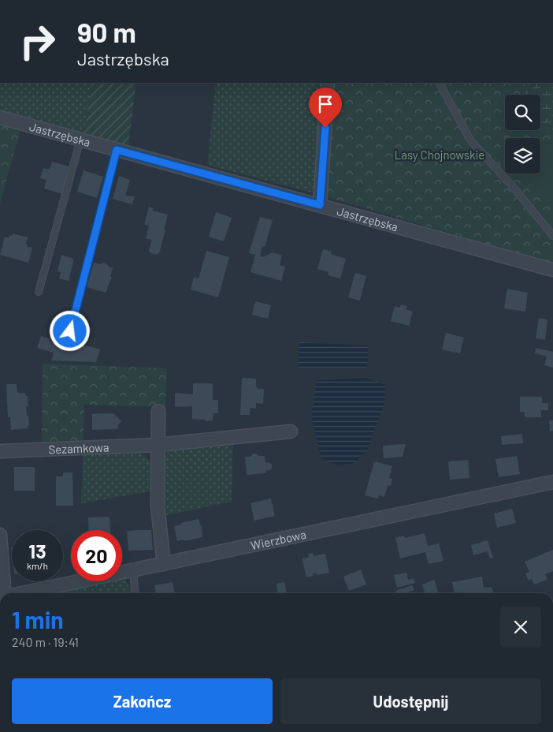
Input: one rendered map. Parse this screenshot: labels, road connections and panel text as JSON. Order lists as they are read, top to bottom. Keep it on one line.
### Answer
{"streets":{"street":["Jastrzębska","Sezamkowa","Wierzbowa"]},"parks":["Lasy Chojnowskie"],"page":{"turn":["90 m","Jastrzębska"],"speed":"13 km/h","limit":"20","heading":["1 min","240 m · 19:41"],"buttons":["Zakończ","Udostępnij"]}}
